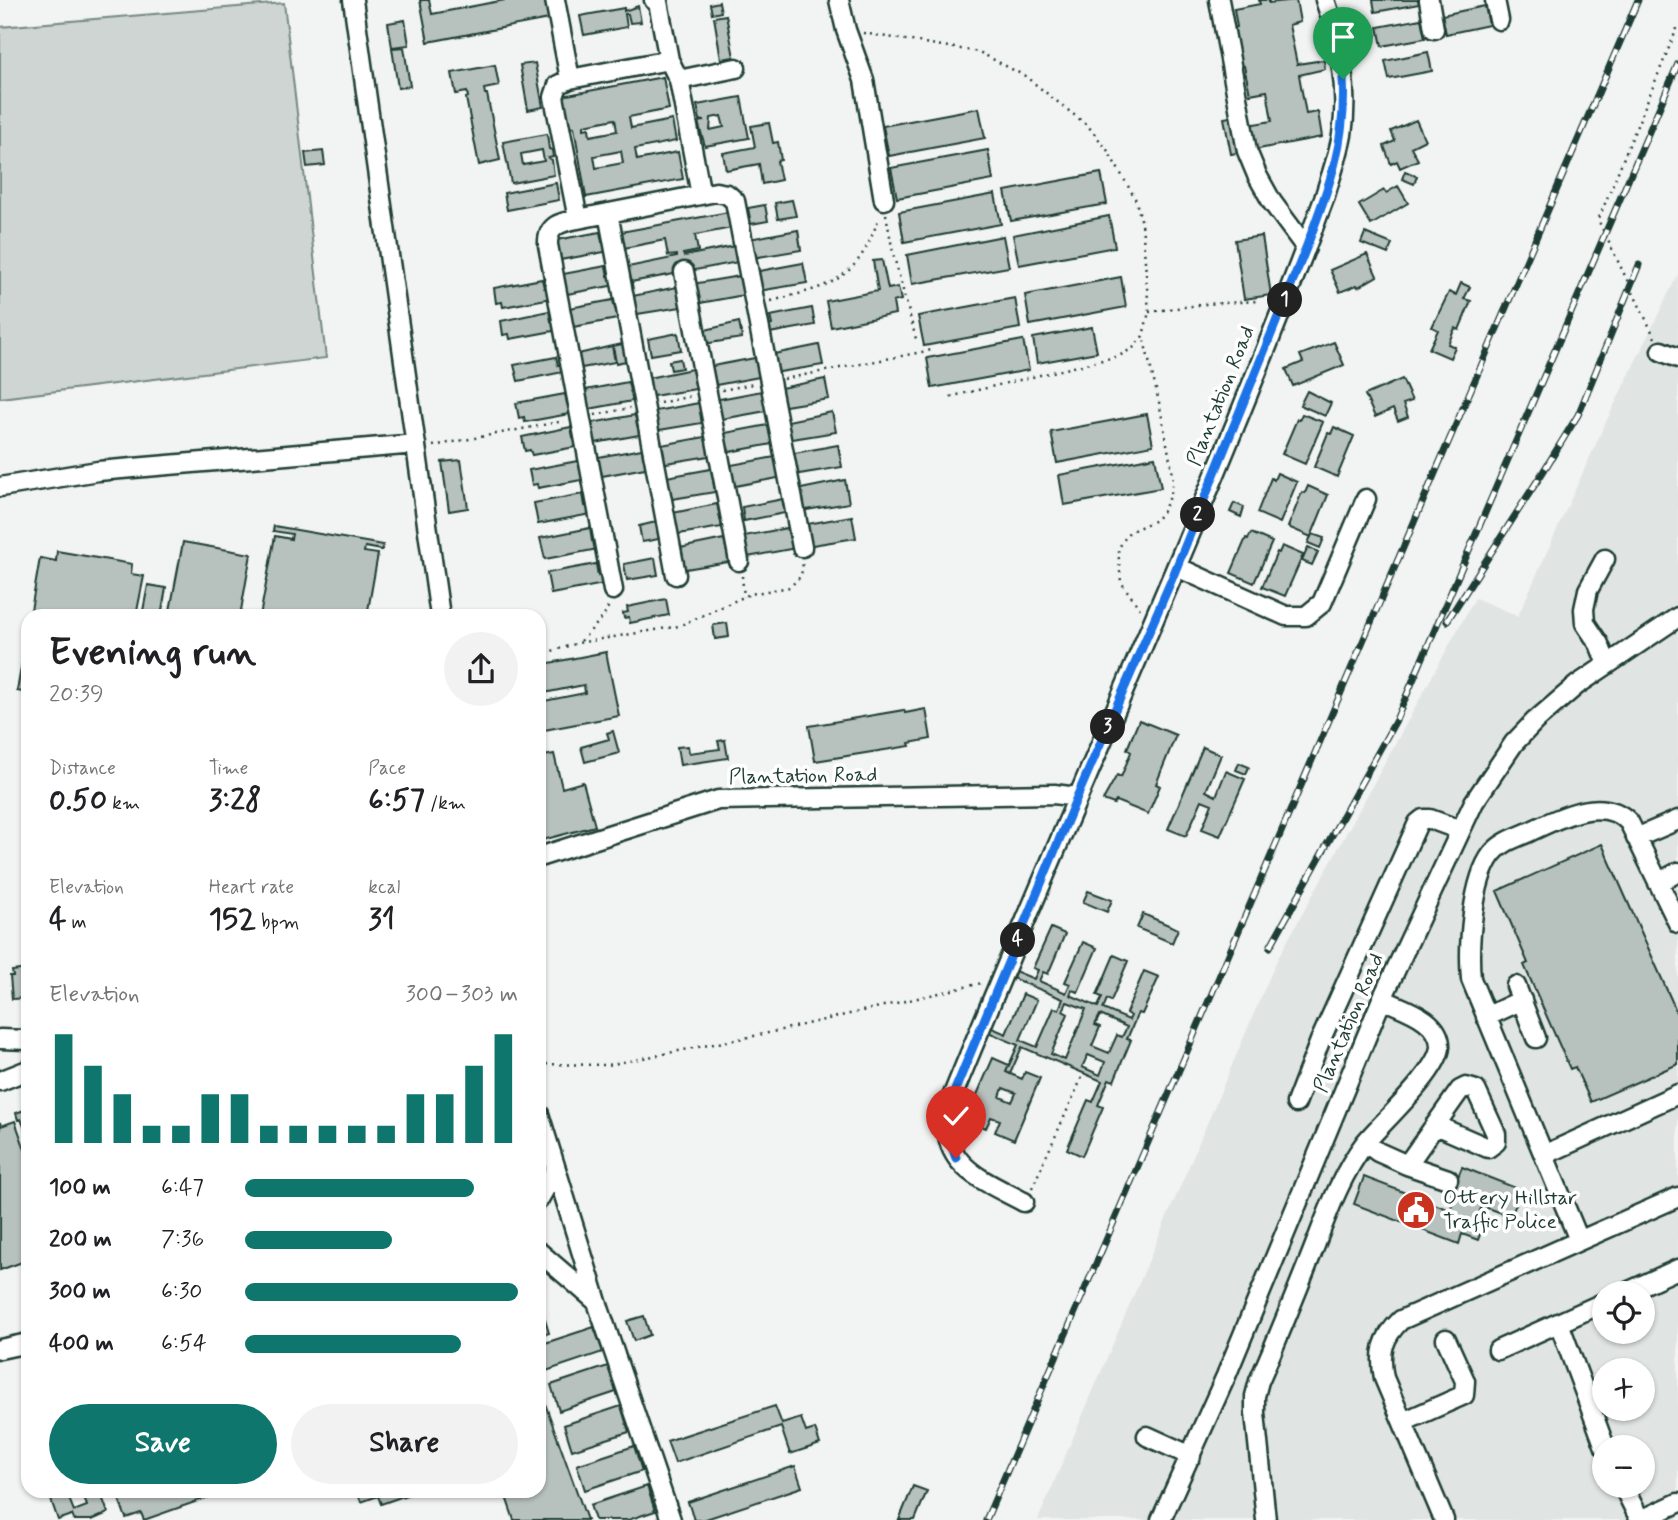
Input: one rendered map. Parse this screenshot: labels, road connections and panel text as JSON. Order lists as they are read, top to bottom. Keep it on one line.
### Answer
{"streets":{"street":["Plantation Road"]},"places":{"public building":["Ottery Hillstar Traffic Police"]},"page":{"pins":["1","2","3","4"],"heading":["Evening run","20:39"],"stats":[["Distance","0.50 km"],["Time","3:28"],["Pace","6:57 /km"],["Elevation","4 m"],["Heart rate","152 bpm"],["kcal","31"]],"chart":["Elevation","300–303 m"],"list":[{"name":"100 m","note":"6:47"},{"name":"200 m","note":"7:36"},{"name":"300 m","note":"6:30"},{"name":"400 m","note":"6:54"}],"map_buttons":["+","−"],"buttons":["Save","Share"]}}
